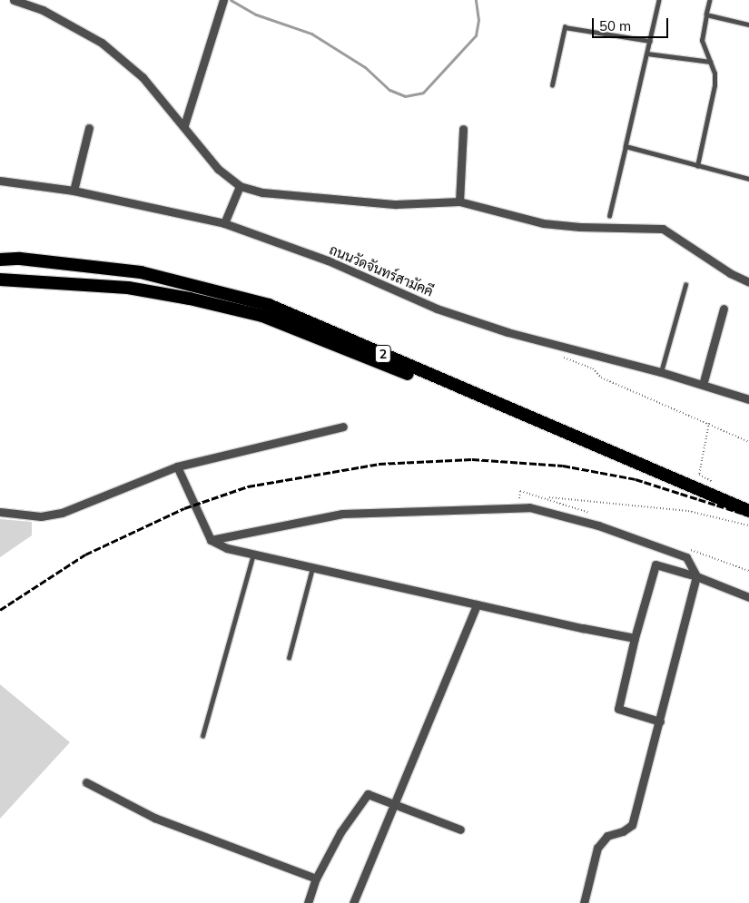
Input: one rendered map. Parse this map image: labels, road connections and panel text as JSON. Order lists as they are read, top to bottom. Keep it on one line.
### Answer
{"streets":{"highway":["2"],"street":["ถนนวัดจันทร์สามัคคี"]},"scale_bar":"50 m"}
